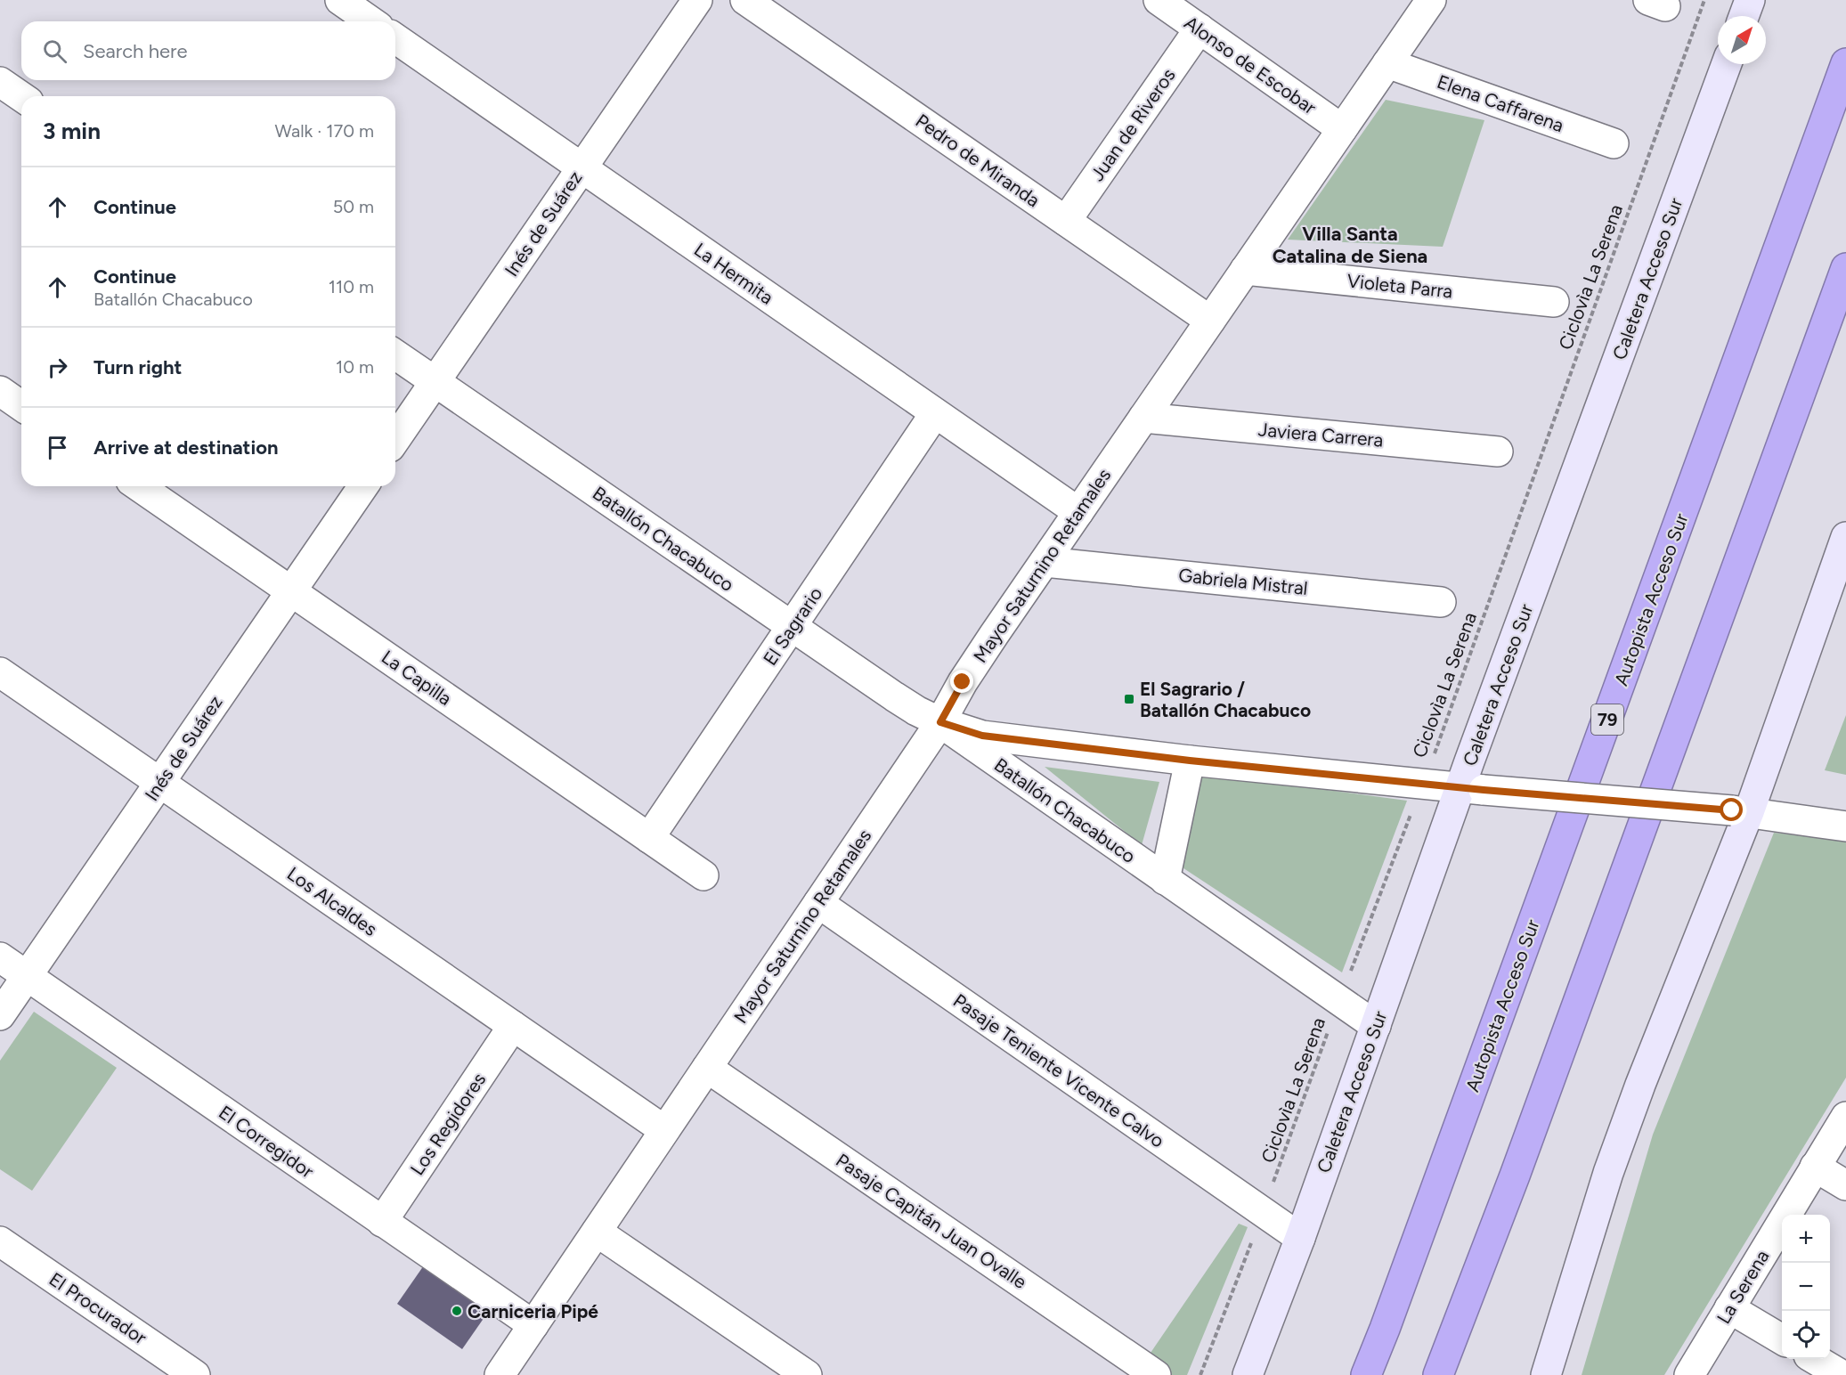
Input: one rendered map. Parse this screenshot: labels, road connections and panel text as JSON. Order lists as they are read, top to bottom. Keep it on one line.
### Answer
{"streets":{"highway":["Autopista Acceso Sur","79"],"main road":["Caletera Acceso Sur"],"street":["Alonso de Escobar","Elena Caffarena","Juan de Riveros","Pedro de Miranda","Inés de Suárez","La Hermita","Violeta Parra","Javiera Carrera","Batallón Chacabuco","Mayor Saturnino Retamales","Gabriela Mistral","El Sagrario","La Capilla","Los Alcaldes","Pasaje Teniente Vicente Calvo","Los Regidores","El Corregidor","Pasaje Capitán Juan Ovalle","La Serena","El Procurador"],"path":["Ciclovìa La Serena"]},"crossings":[["Alonso de Escobar","Juan de Riveros"],["Alonso de Escobar","Mayor Saturnino Retamales"],["Elena Caffarena","Mayor Saturnino Retamales"],["Juan de Riveros","Pedro de Miranda"],["Pedro de Miranda","Mayor Saturnino Retamales"],["Inés de Suárez","La Hermita"],["Inés de Suárez","Batallón Chacabuco"],["Inés de Suárez","La Capilla"],["Inés de Suárez","Los Alcaldes"],["Inés de Suárez","El Corregidor"],["La Hermita","Mayor Saturnino Retamales"],["La Hermita","El Sagrario"],["Ciclovìa La Serena","Batallón Chacabuco"],["Ciclovìa La Serena","Pasaje Teniente Vicente Calvo"],["Caletera Acceso Sur","Batallón Chacabuco"],["Caletera Acceso Sur","Pasaje Teniente Vicente Calvo"],["Violeta Parra","Mayor Saturnino Retamales"],["Javiera Carrera","Mayor Saturnino Retamales"],["Batallón Chacabuco","Mayor Saturnino Retamales"],["Batallón Chacabuco","El Sagrario"],["Mayor Saturnino Retamales","Gabriela Mistral"],["Mayor Saturnino Retamales","Los Alcaldes"],["Mayor Saturnino Retamales","Pasaje Teniente Vicente Calvo"],["Mayor Saturnino Retamales","El Corregidor"],["Mayor Saturnino Retamales","Pasaje Capitán Juan Ovalle"],["El Sagrario","La Capilla"],["Los Alcaldes","Los Regidores"],["Los Regidores","El Corregidor"]],"districts":["Villa Santa Catalina de Siena"],"places":{"transit":["El Sagrario / Batallón Chacabuco"],"other":["Carniceria Pipé"]},"north":"top right","page":{"search":"Search here","heading":["3 min","Walk · 170 m"],"list":[["Continue","50 m"],["Continue","Batallón Chacabuco","110 m"],["Turn right","10 m"],"Arrive at destination"],"map_buttons":["+","−"]}}
